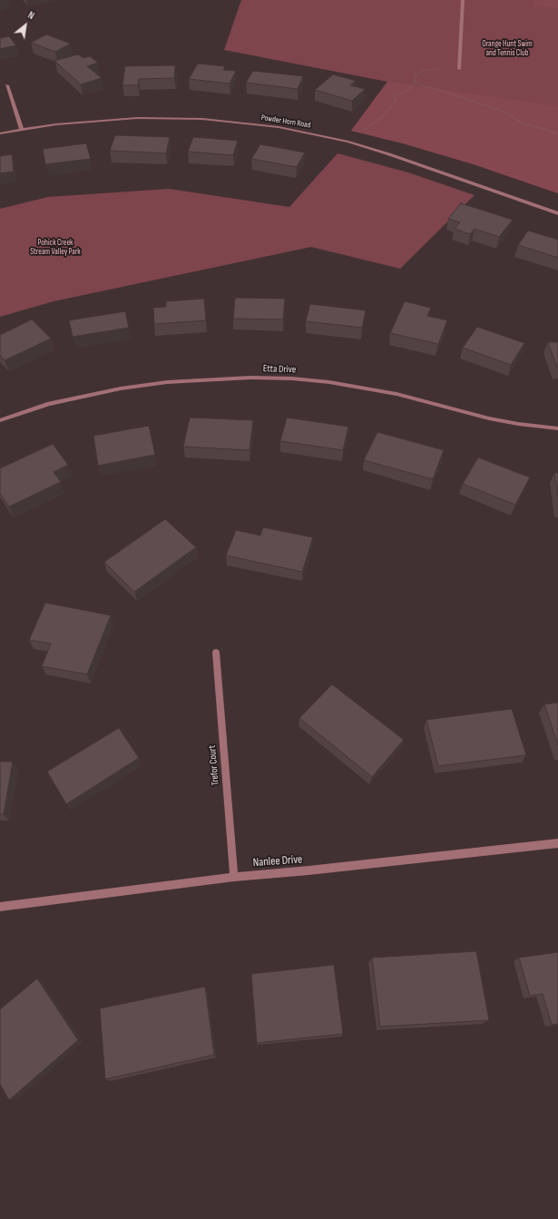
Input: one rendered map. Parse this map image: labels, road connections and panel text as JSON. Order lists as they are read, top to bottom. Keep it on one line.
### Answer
{"streets":{"street":["Powder Horn Road","Etta Drive","Trefor Court","Nanlee Drive"]},"crossings":[["Trefor Court","Nanlee Drive"]],"parks":["Orange Hunt Swim and Tennis Club","Pohick Creek Stream Valley Park"],"north":"top right"}
